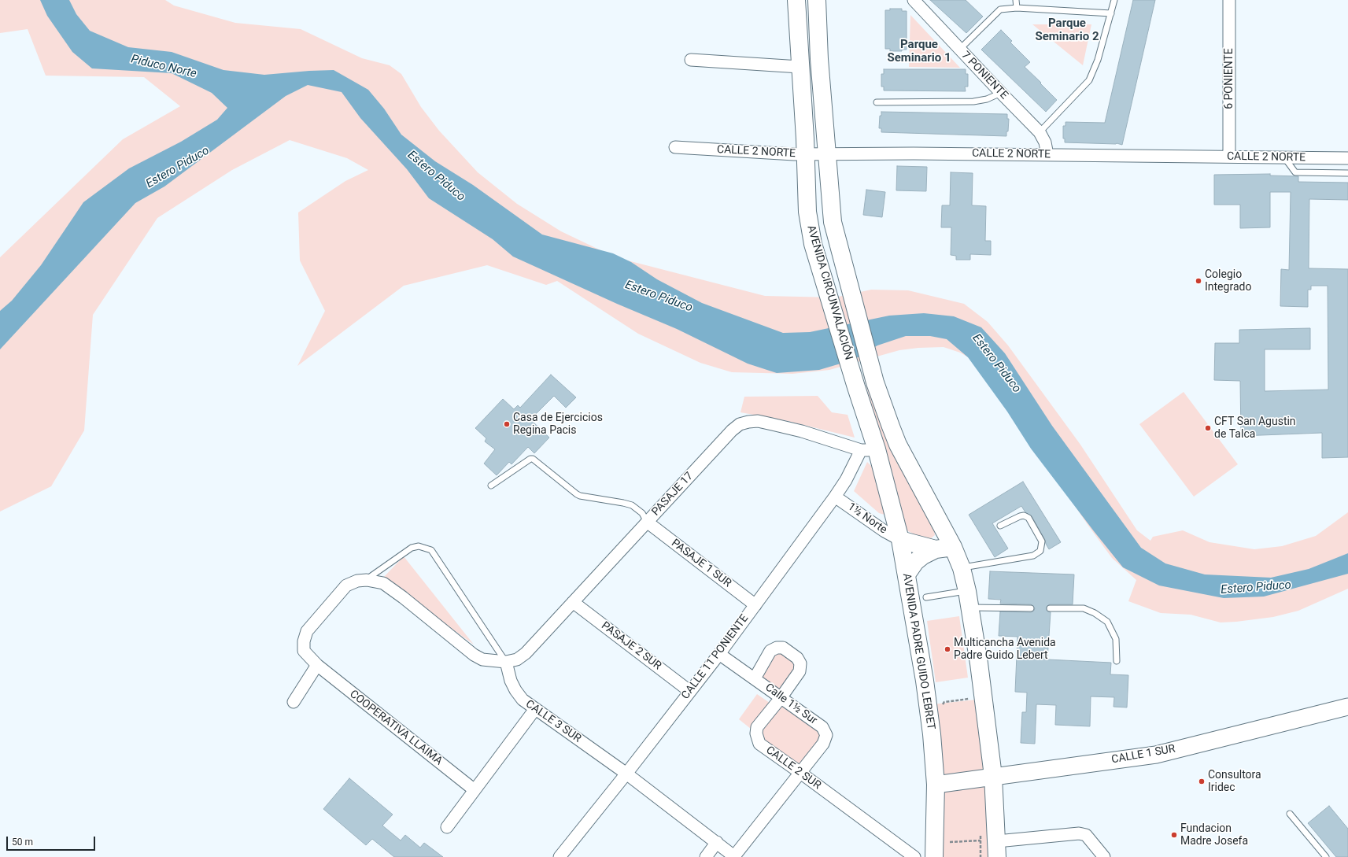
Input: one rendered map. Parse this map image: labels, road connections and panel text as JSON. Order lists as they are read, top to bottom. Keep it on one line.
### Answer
{"streets":{"main road":["AVENIDA CIRCUNVALACIÓN","AVENIDA PADRE GUIDO LEBRET"],"street":["7 PONIENTE","6 PONIENTE","CALLE 2 NORTE","PASAJE 17","1½ Norte","PASAJE 1 SUR","PASAJE 2 SUR","CALLE 11 PONIENTE","Calle 1½ Sur","CALLE 3 SUR","COOPERATIVA LLAIMA","CALLE 1 SUR","CALLE 2 SUR"]},"crossings":[["7 PONIENTE","CALLE 2 NORTE"],["6 PONIENTE","CALLE 2 NORTE"],["CALLE 2 NORTE","AVENIDA CIRCUNVALACIÓN"],["AVENIDA CIRCUNVALACIÓN","PASAJE 17"],["AVENIDA CIRCUNVALACIÓN","AVENIDA PADRE GUIDO LEBRET"],["AVENIDA CIRCUNVALACIÓN","CALLE 11 PONIENTE"],["PASAJE 17","PASAJE 1 SUR"],["PASAJE 17","PASAJE 2 SUR"],["PASAJE 17","AVENIDA PADRE GUIDO LEBRET"],["PASAJE 17","CALLE 11 PONIENTE"],["PASAJE 17","CALLE 3 SUR"],["1½ Norte","AVENIDA PADRE GUIDO LEBRET"],["1½ Norte","CALLE 11 PONIENTE"],["PASAJE 1 SUR","CALLE 11 PONIENTE"],["PASAJE 2 SUR","CALLE 11 PONIENTE"],["AVENIDA PADRE GUIDO LEBRET","CALLE 11 PONIENTE"],["AVENIDA PADRE GUIDO LEBRET","CALLE 1 SUR"],["CALLE 11 PONIENTE","Calle 1½ Sur"],["CALLE 11 PONIENTE","CALLE 3 SUR"],["Calle 1½ Sur","CALLE 3 SUR"],["Calle 1½ Sur","CALLE 2 SUR"]],"districts":["Parque Seminario 2","Parque Seminario 1"],"water":["Piduco Norte","Estero Piduco"],"places":["Colegio Integrado","Casa de Ejercicios Regina Pacis","CFT San Agustin de Talca","Multicancha Avenida Padre Guido Lebert","Consultora Iridec","Fundacion Madre Josefa"],"scale_bar":"50 m"}
